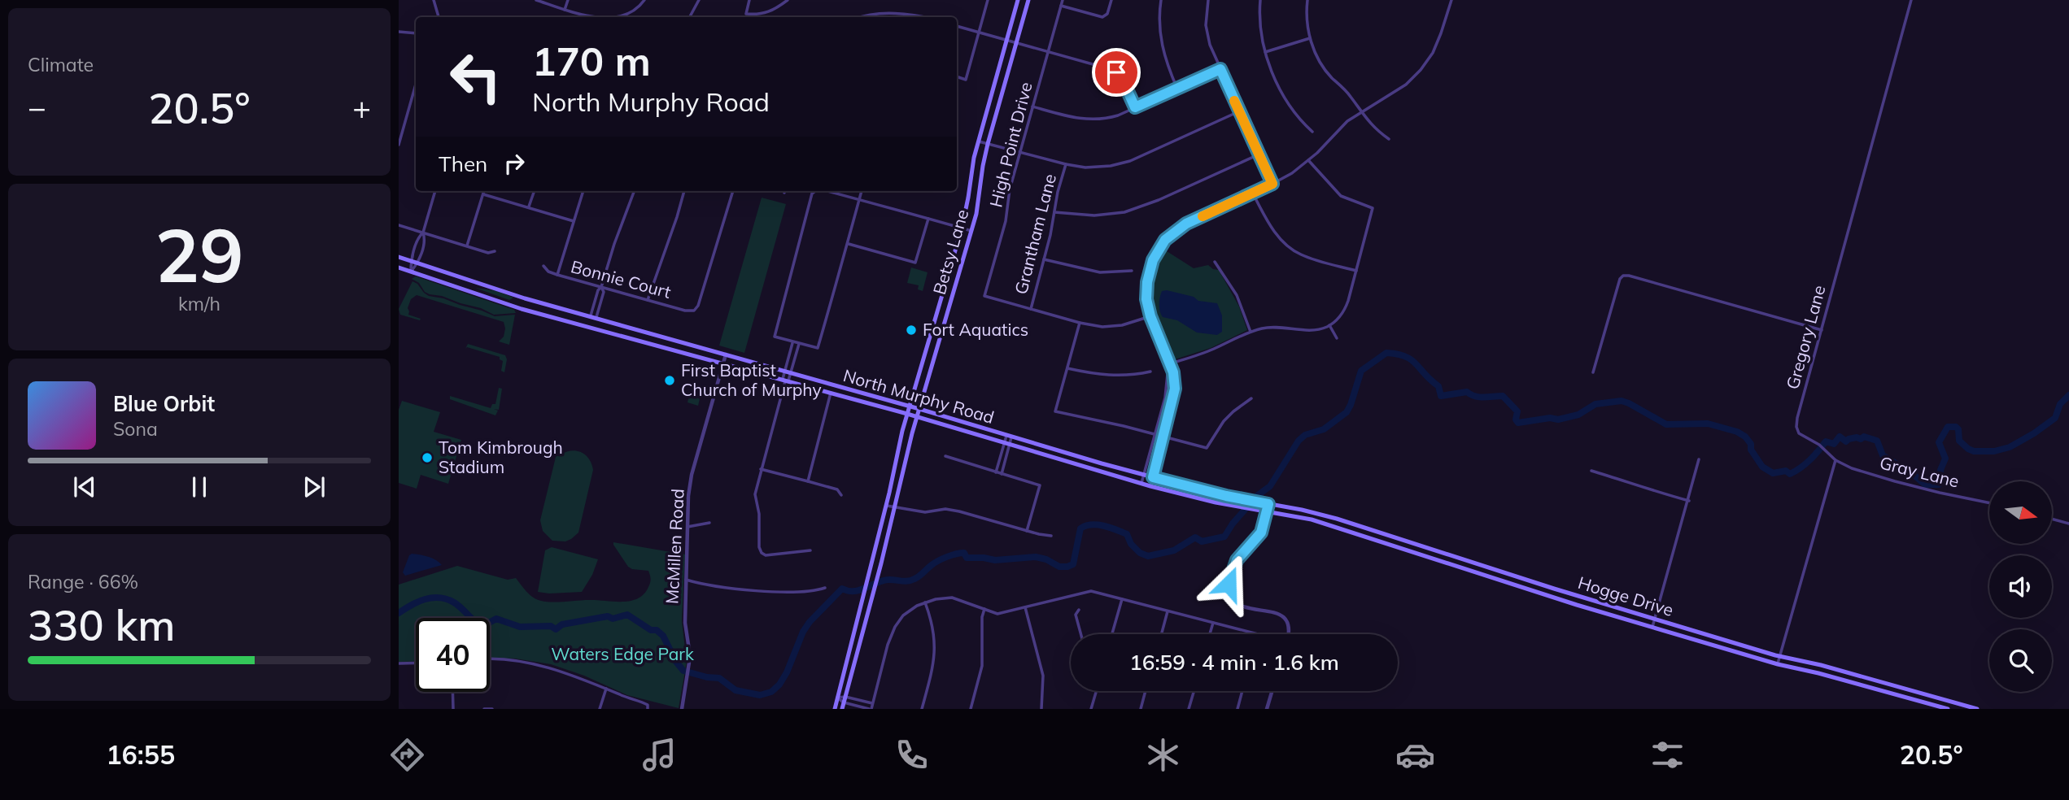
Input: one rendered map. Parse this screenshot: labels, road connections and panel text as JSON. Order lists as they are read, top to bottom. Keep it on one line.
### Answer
{"streets":{"main road":["Betsy Lane","North Murphy Road","Hogge Drive"],"street":["High Point Drive","Grantham Lane","Bonnie Court","Gregory Lane","Gray Lane","McMillen Road"]},"crossings":[["High Point Drive","Grantham Lane"],["Betsy Lane","North Murphy Road"],["Gregory Lane","Gray Lane"],["North Murphy Road","McMillen Road"],["North Murphy Road","Hogge Drive"]],"parks":["Waters Edge Park"],"places":["Fort Aquatics","First Baptist Church of Murphy","Tom Kimbrough Stadium"],"north":"right","page":{"tile":["Climate",["29","km/h"],["Range · 66%","330 km"]],"turn":["170 m","North Murphy Road"],"heat":["−","20.5°","+"],"then":"Then","song":["Blue Orbit","Sona"],"limit":"40","trip":"16:59 · 4 min · 1.6 km","tabs":["16:55","20.5°"]}}
